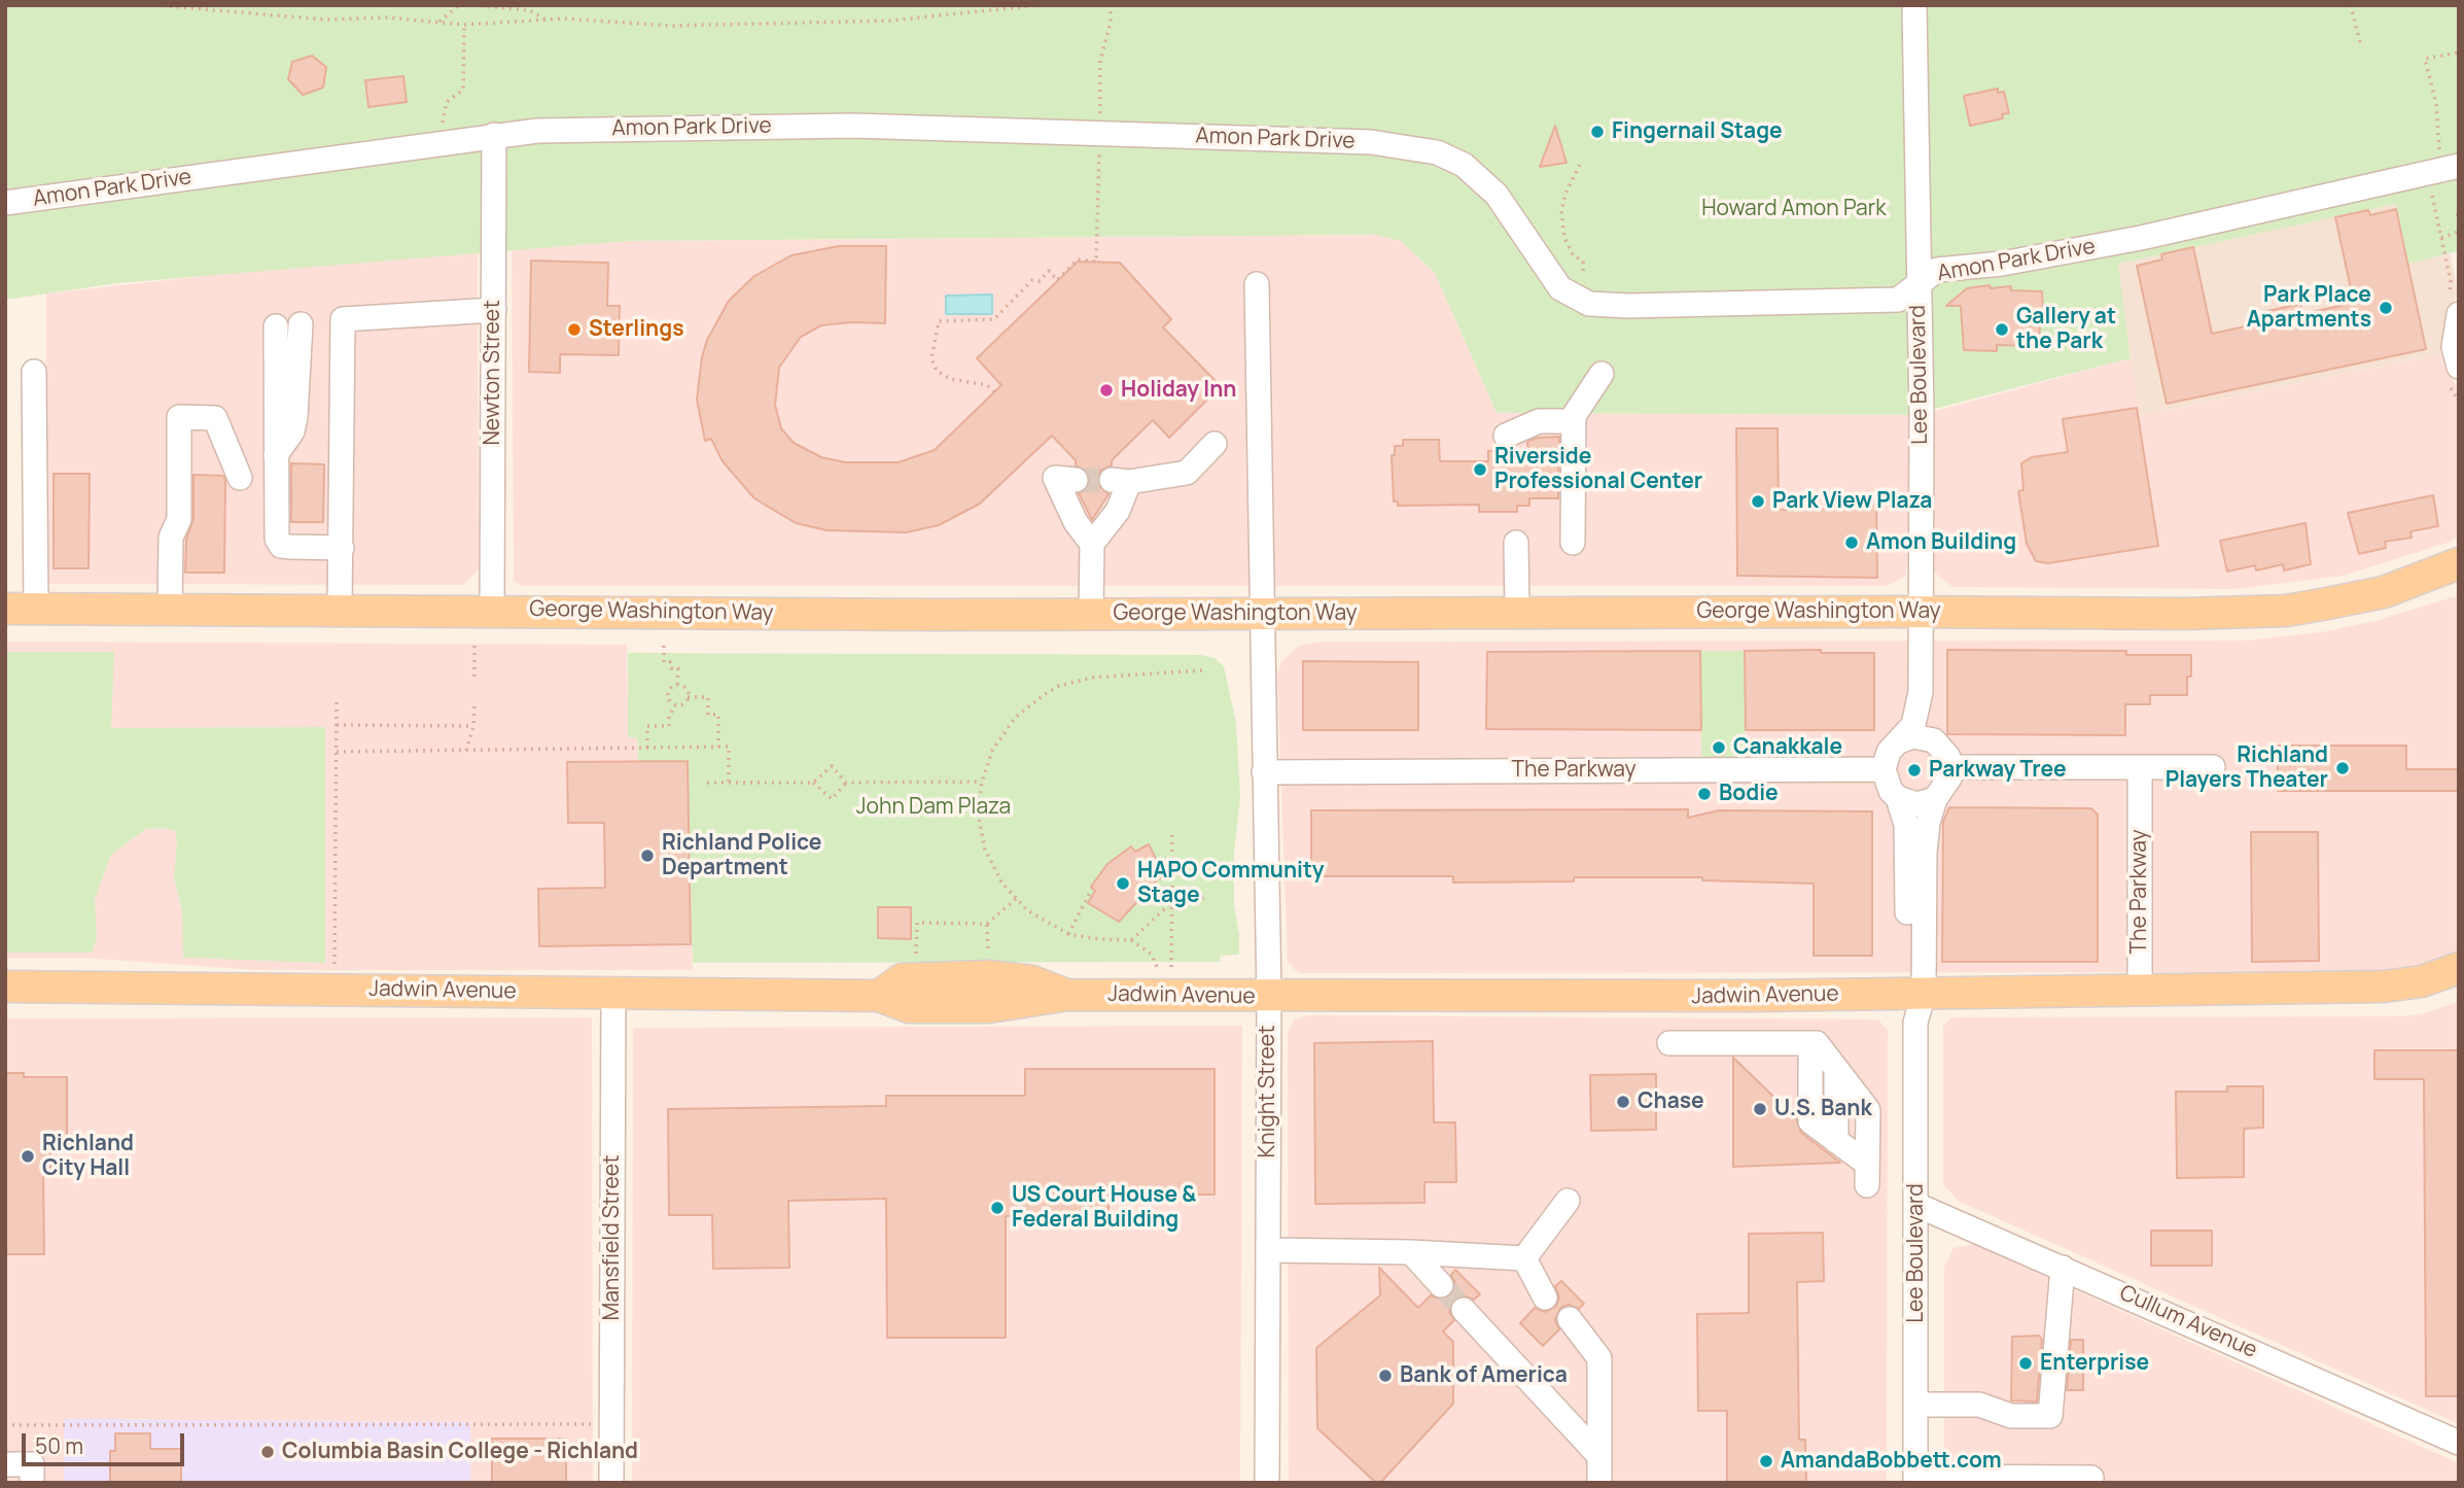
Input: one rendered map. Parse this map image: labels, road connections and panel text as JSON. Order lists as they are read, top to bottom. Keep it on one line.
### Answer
{"streets":{"main road":["George Washington Way","Jadwin Avenue"],"street":["Amon Park Drive","Newton Street","Lee Boulevard","The Parkway","Knight Street","Mansfield Street","Cullum Avenue"]},"crossings":[["Amon Park Drive","Newton Street"],["Amon Park Drive","Lee Boulevard"],["Newton Street","George Washington Way"],["Lee Boulevard","George Washington Way"],["Lee Boulevard","The Parkway"],["Lee Boulevard","Jadwin Avenue"],["Lee Boulevard","Cullum Avenue"],["George Washington Way","Knight Street"],["The Parkway","Jadwin Avenue"],["The Parkway","Knight Street"],["Jadwin Avenue","Knight Street"],["Jadwin Avenue","Mansfield Street"]],"parks":["Howard Amon Park","John Dam Plaza"],"places":["Fingernail Stage","Park Place Apartments","Sterlings","Gallery at the Park","Holiday Inn","Riverside Professional Center","Park View Plaza","Amon Building","Canakkale","Richland Players Theater","Parkway Tree","Bodie","Richland Police Department","HAPO Community Stage","Chase","U.S. Bank","Richland City Hall","US Court House & Federal Building","Enterprise","Bank of America","Columbia Basin College - Richland","AmandaBobbett.com"],"scale_bar":"50 m"}
